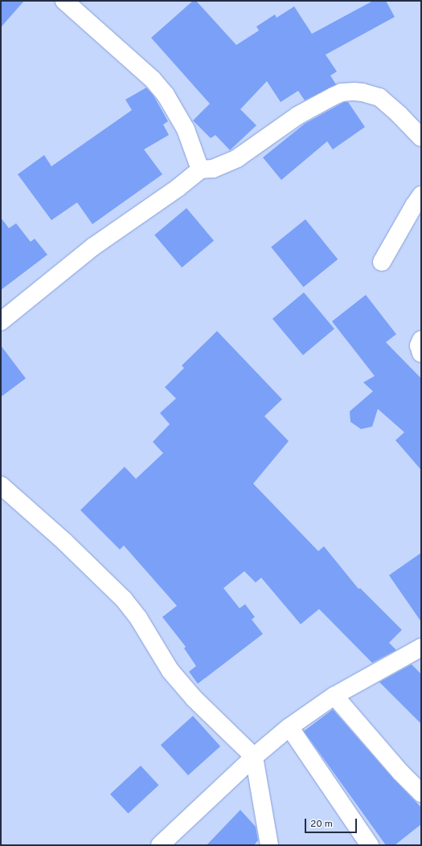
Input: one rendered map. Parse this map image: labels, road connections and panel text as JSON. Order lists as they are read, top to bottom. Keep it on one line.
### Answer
{"scale_bar":"20 m"}
